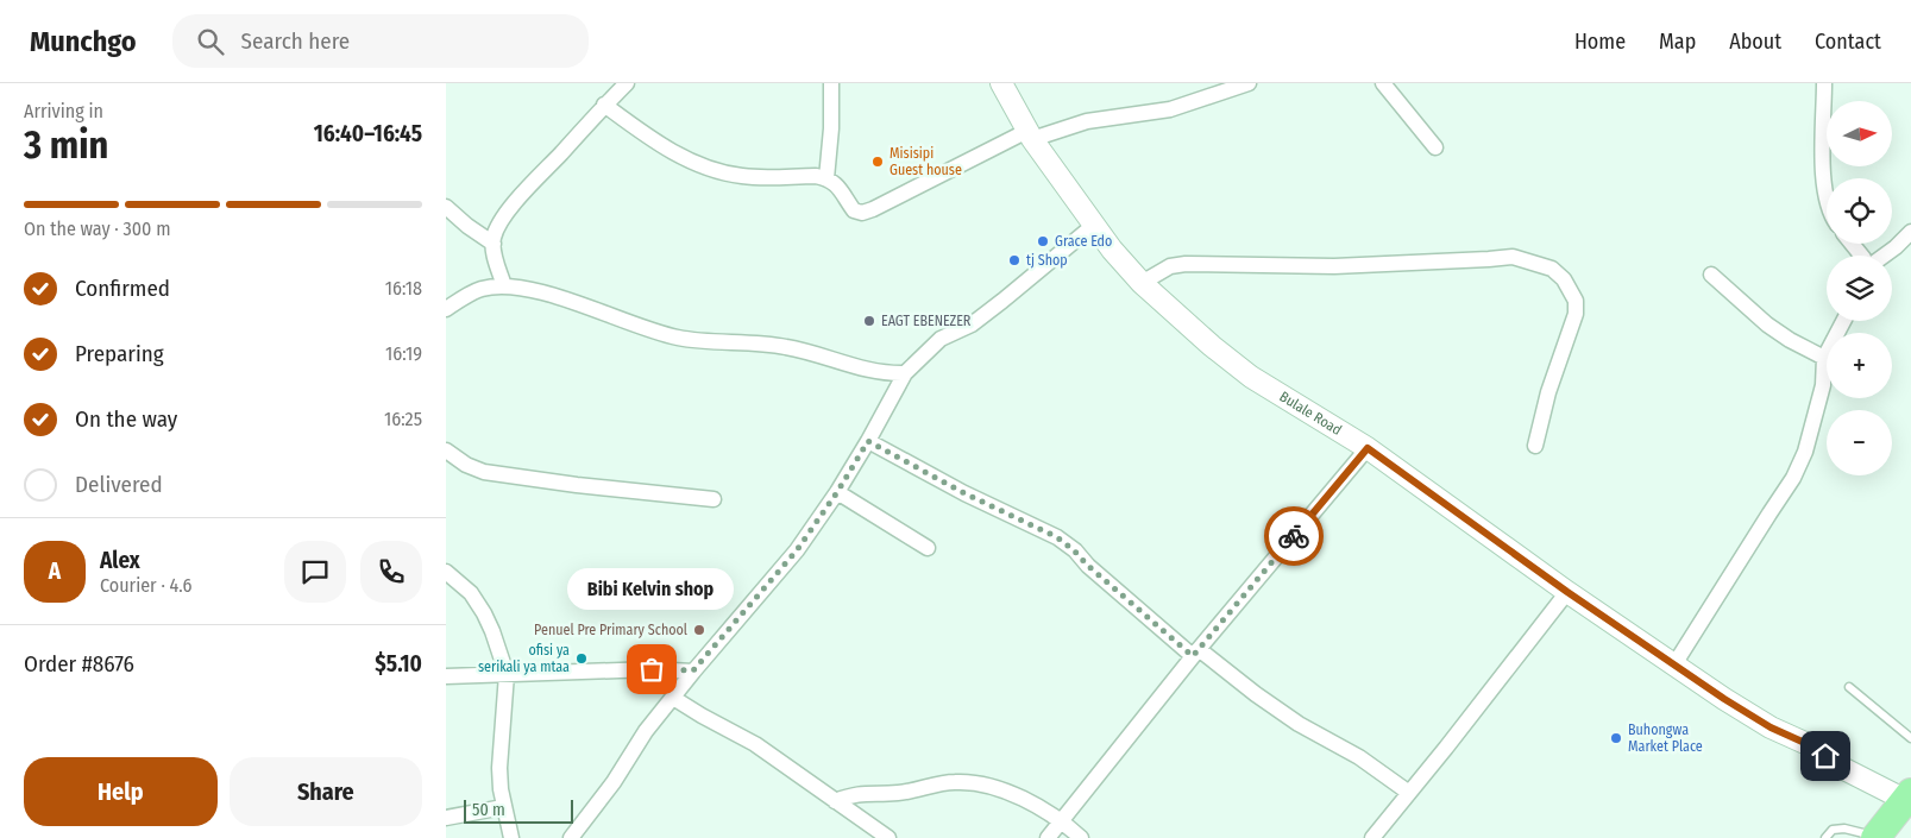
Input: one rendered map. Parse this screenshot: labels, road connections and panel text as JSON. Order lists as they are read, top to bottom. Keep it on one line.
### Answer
{"streets":{"street":["Bulale Road"]},"places":["Misisipi Guest house","Grace Edo","tj Shop","EAGT EBENEZER","Penuel Pre Primary School","ofisi ya serikali ya mtaa","Bibi Kelvin shop","Buhongwa Market Place"],"scale_bar":"50 m","north":"right","page":{"header":"Munchgo","search":"Search here","nav":["Home","Map","About","Contact"],"heading":["3 min","Arriving in","16:40–16:45"],"panel":["Alex","Courier · 4.6","Order #8676","$5.10"],"map_buttons":["+","−"],"bar":"On the way · 300 m","list":[["Confirmed","16:18"],["Preparing","16:19"],["On the way","16:25"],"Delivered"],"round":"A","bubble":"Bibi Kelvin shop","buttons":["Help","Share"],"scale":"50 m"}}
